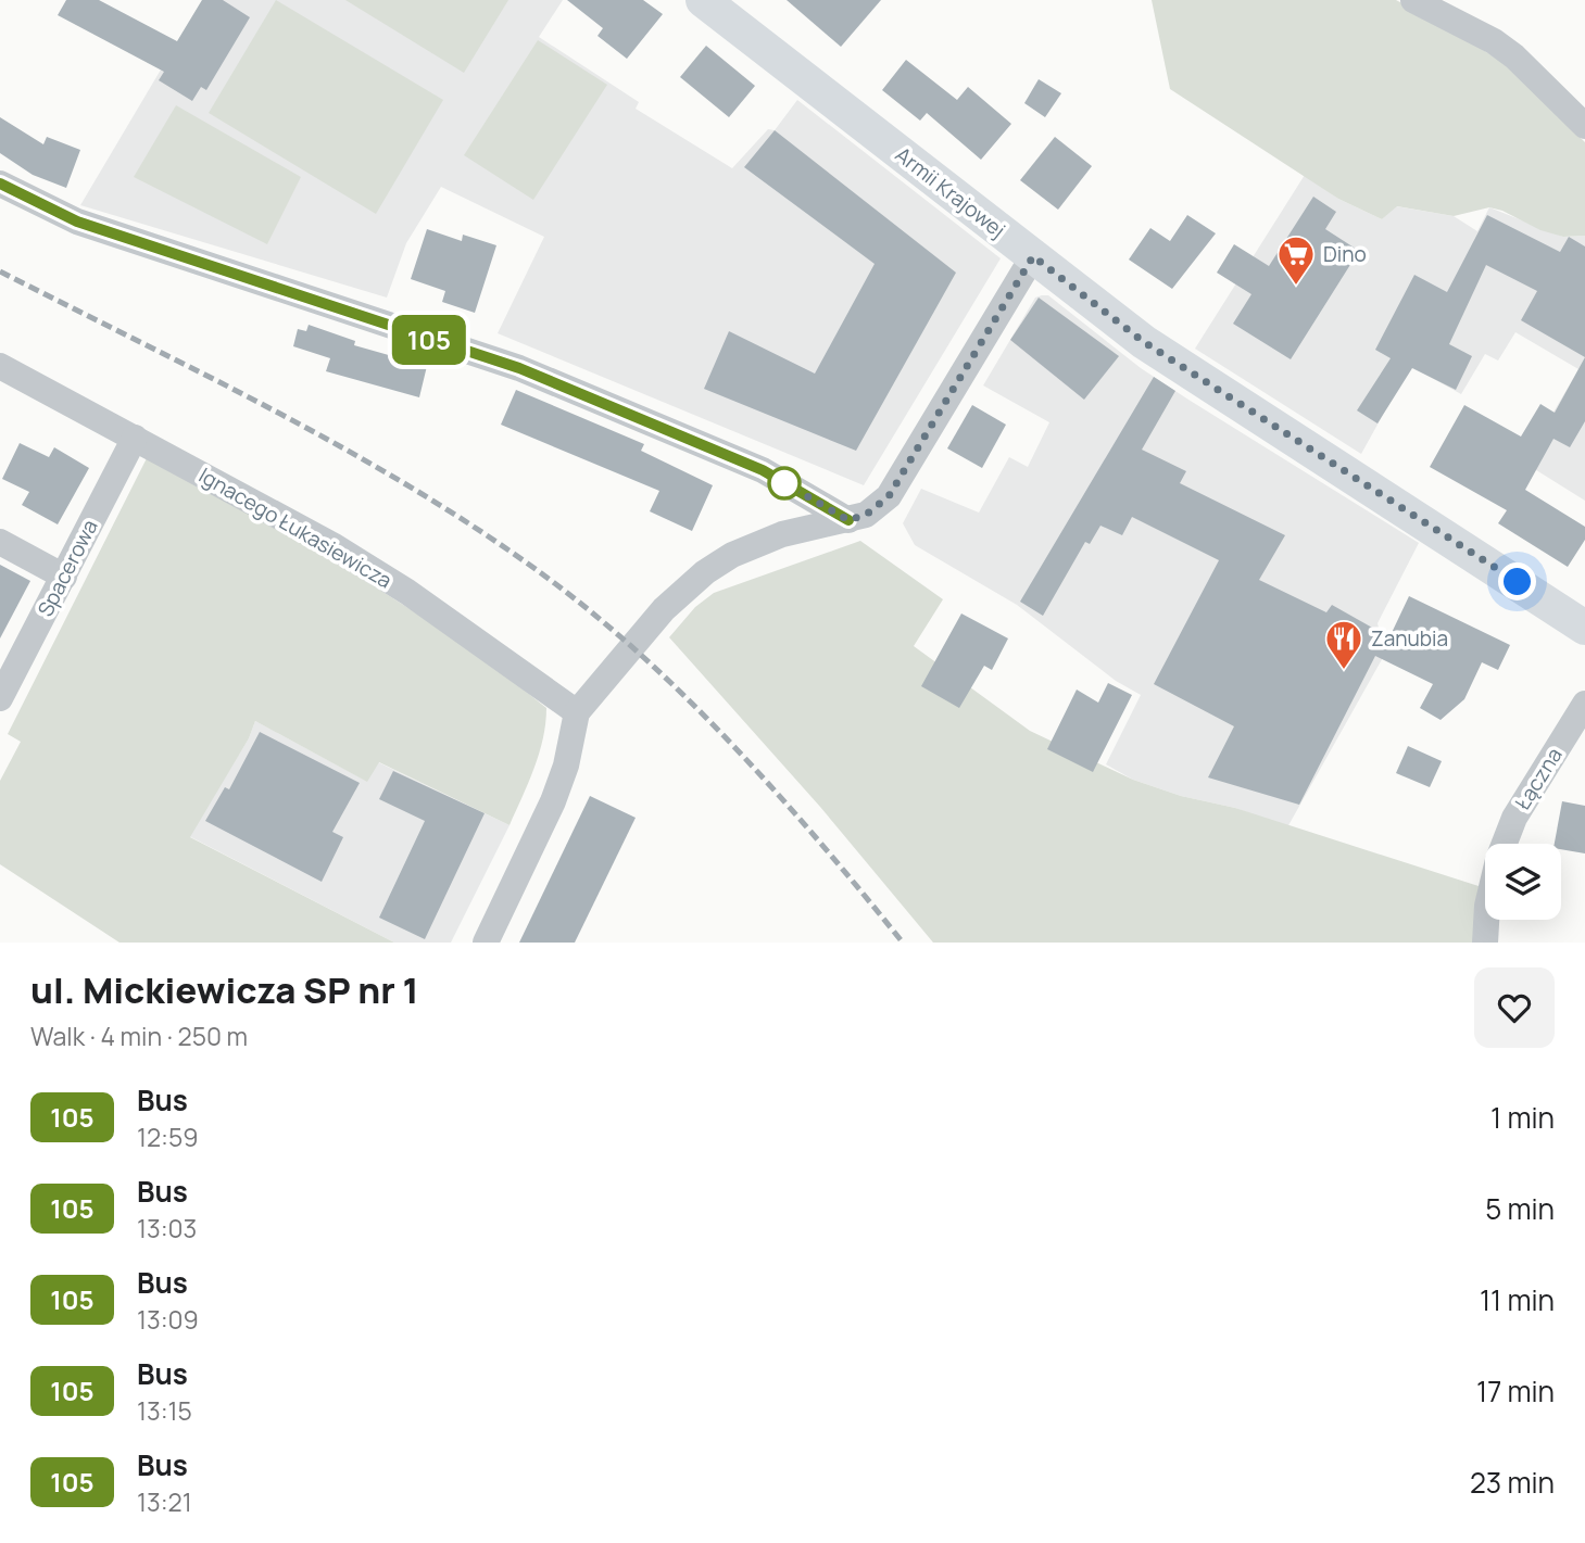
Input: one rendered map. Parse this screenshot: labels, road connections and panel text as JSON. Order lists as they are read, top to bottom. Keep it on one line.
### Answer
{"streets":{"main road":["Armii Krajowej"],"street":["Ignacego Łukasiewicza","Spacerowa","Łączna"]},"crossings":[["Ignacego Łukasiewicza","Spacerowa"]],"places":{"supermarket":["Dino"],"restaurant":["Zanubia"]},"lines":["bus line 105"],"page":{"on_map":"105","heading":["ul. Mickiewicza SP nr 1","Walk · 4 min · 250 m"],"list":[{"mark":"105","name":"Bus","note":"12:59","value":"1 min"},{"mark":"105","name":"Bus","note":"13:03","value":"5 min"},{"mark":"105","name":"Bus","note":"13:09","value":"11 min"},{"mark":"105","name":"Bus","note":"13:15","value":"17 min"},{"mark":"105","name":"Bus","note":"13:21","value":"23 min"}]}}
